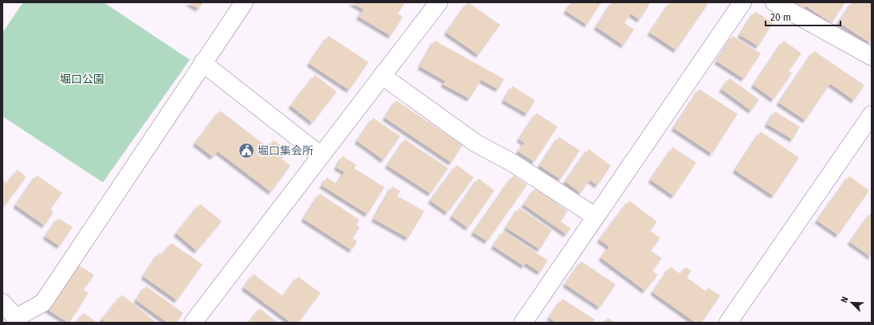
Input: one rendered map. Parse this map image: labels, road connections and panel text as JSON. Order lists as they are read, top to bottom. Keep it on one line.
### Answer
{"parks":["堀口公園"],"places":{"public building":["堀口集会所"]},"scale_bar":"20 m","north":"top left"}
